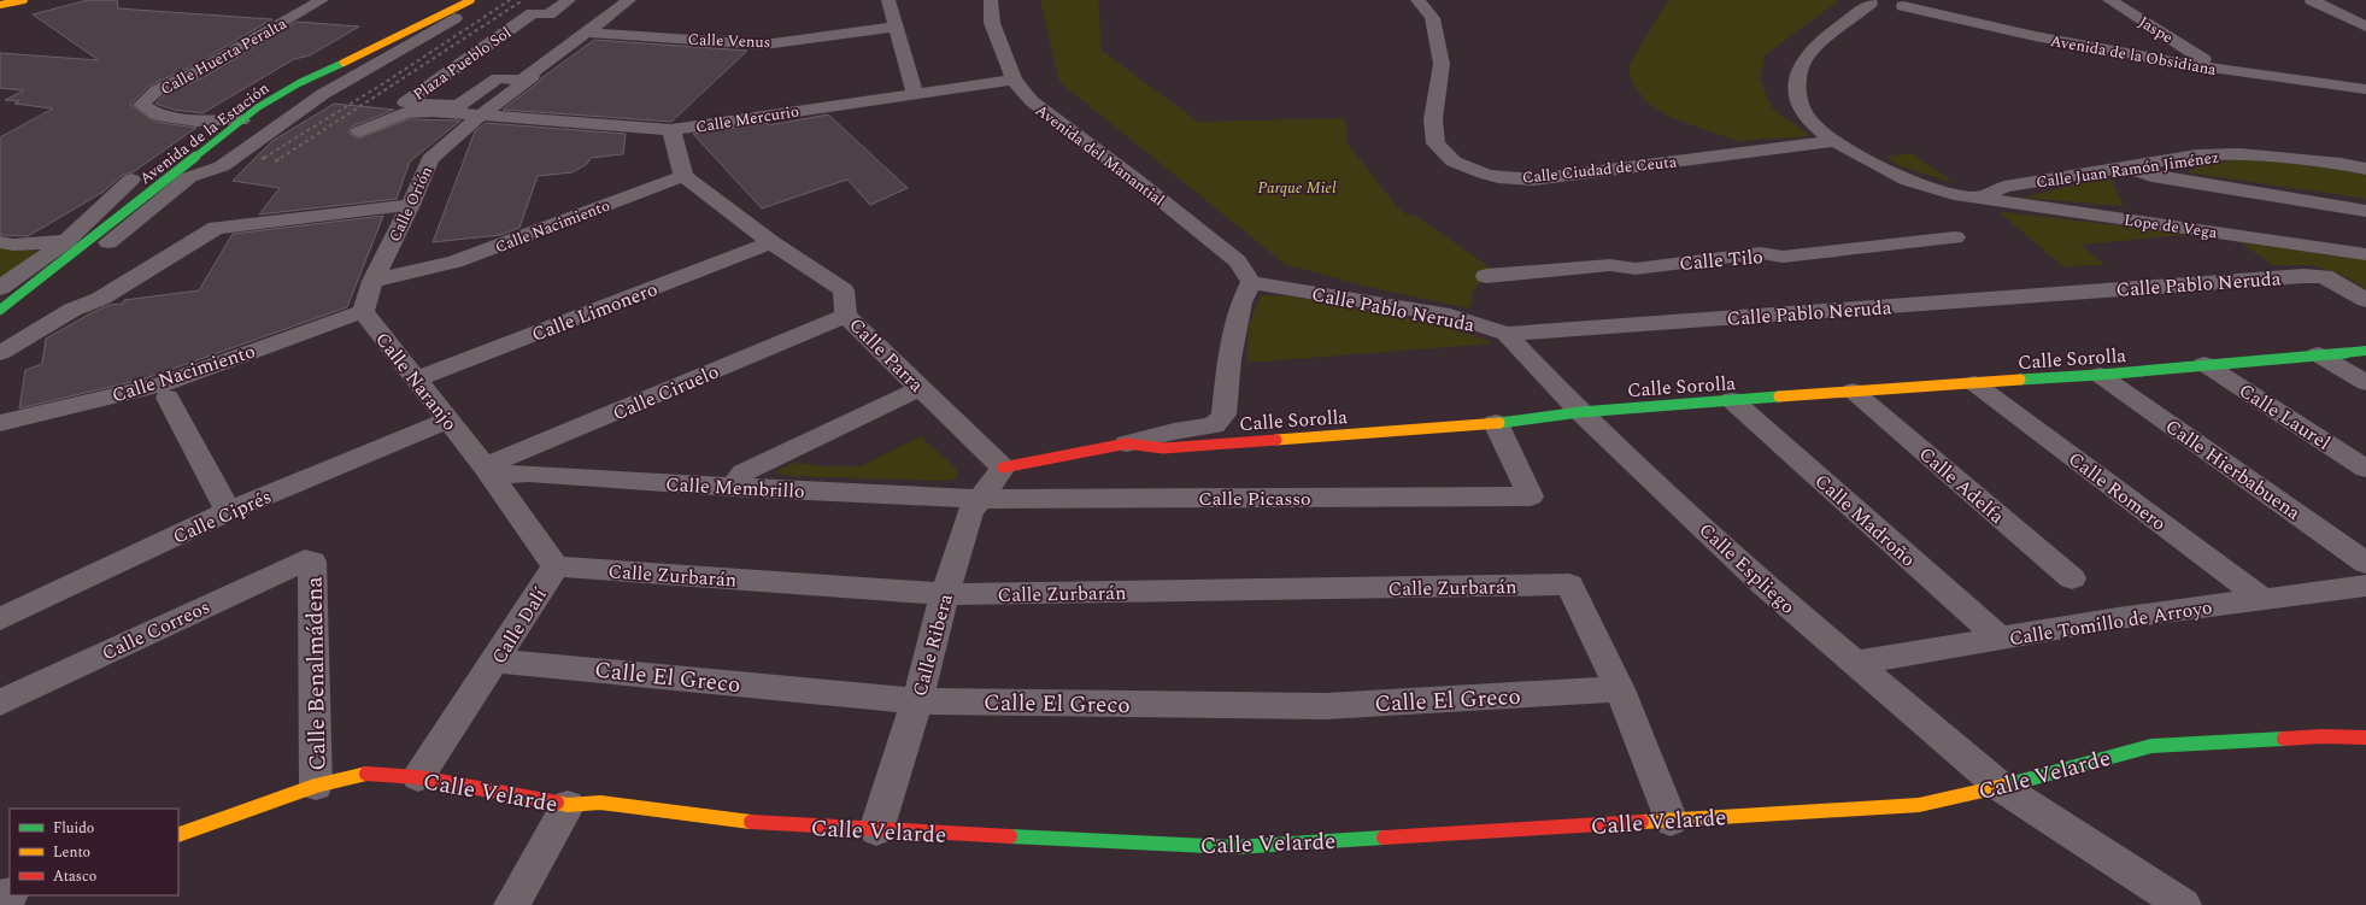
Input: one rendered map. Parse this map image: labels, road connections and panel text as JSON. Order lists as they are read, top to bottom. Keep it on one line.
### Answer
{"streets":{"street":["Jaspe","Calle Venus","Avenida de la Obsidiana","Calle Huerta Peralta","Plaza Pueblo Sol","Calle Mercurio","Avenida de la Estación","Avenida del Manantial","Calle Ciudad de Ceuta","Calle Juan Ramón Jiménez","Calle Orión","Calle Nacimiento","Lope de Vega","Calle Tilo","Calle Pablo Neruda","Calle Limonero","Calle Parra","Calle Sorolla","Calle Naranjo","Calle Ciruelo","Calle Laurel","Calle Hierbabuena","Calle Adelfa","Calle Membrillo","Calle Romero","Calle Picasso","Calle Ciprés","Calle Madroño","Calle Espliego","Calle Zurbarán","Calle Tomillo de Arroyo","Calle Dalí","Calle Correos","Calle Ribera","Calle Benalmádena","Calle El Greco","Calle Velarde"]},"crossings":[["Jaspe","Avenida de la Obsidiana"],["Calle Venus","Calle Orión"],["Calle Huerta Peralta","Avenida de la Estación"],["Calle Mercurio","Avenida del Manantial"],["Calle Mercurio","Calle Orión"],["Avenida del Manantial","Calle Pablo Neruda"],["Calle Ciudad de Ceuta","Lope de Vega"],["Calle Juan Ramón Jiménez","Lope de Vega"],["Calle Orión","Calle Nacimiento"],["Calle Nacimiento","Calle Parra"],["Calle Nacimiento","Calle Naranjo"],["Calle Pablo Neruda","Calle Espliego"],["Calle Limonero","Calle Parra"],["Calle Limonero","Calle Naranjo"],["Calle Parra","Calle Sorolla"],["Calle Parra","Calle Ciruelo"],["Calle Parra","Calle Ribera"],["Calle Sorolla","Calle Laurel"],["Calle Sorolla","Calle Hierbabuena"],["Calle Sorolla","Calle Adelfa"],["Calle Sorolla","Calle Romero"],["Calle Sorolla","Calle Picasso"],["Calle Sorolla","Calle Madroño"],["Calle Sorolla","Calle Espliego"],["Calle Sorolla","Calle Ribera"],["Calle Naranjo","Calle Ciruelo"],["Calle Naranjo","Calle Membrillo"],["Calle Naranjo","Calle Ciprés"],["Calle Naranjo","Calle Dalí"],["Calle Ciruelo","Calle Membrillo"],["Calle Ciruelo","Calle Dalí"],["Calle Membrillo","Calle Picasso"],["Calle Membrillo","Calle Dalí"],["Calle Membrillo","Calle Ribera"],["Calle Romero","Calle Tomillo de Arroyo"],["Calle Picasso","Calle Ribera"],["Calle Madroño","Calle Tomillo de Arroyo"],["Calle Espliego","Calle Tomillo de Arroyo"],["Calle Espliego","Calle Velarde"],["Calle Zurbarán","Calle Dalí"],["Calle Zurbarán","Calle Ribera"],["Calle Zurbarán","Calle El Greco"],["Calle Dalí","Calle El Greco"],["Calle Dalí","Calle Velarde"],["Calle Correos","Calle Benalmádena"],["Calle Ribera","Calle El Greco"],["Calle Ribera","Calle Velarde"],["Calle Benalmádena","Calle Velarde"]],"parks":["Parque Miel"],"legend":["Fluido","Lento","Atasco"]}
